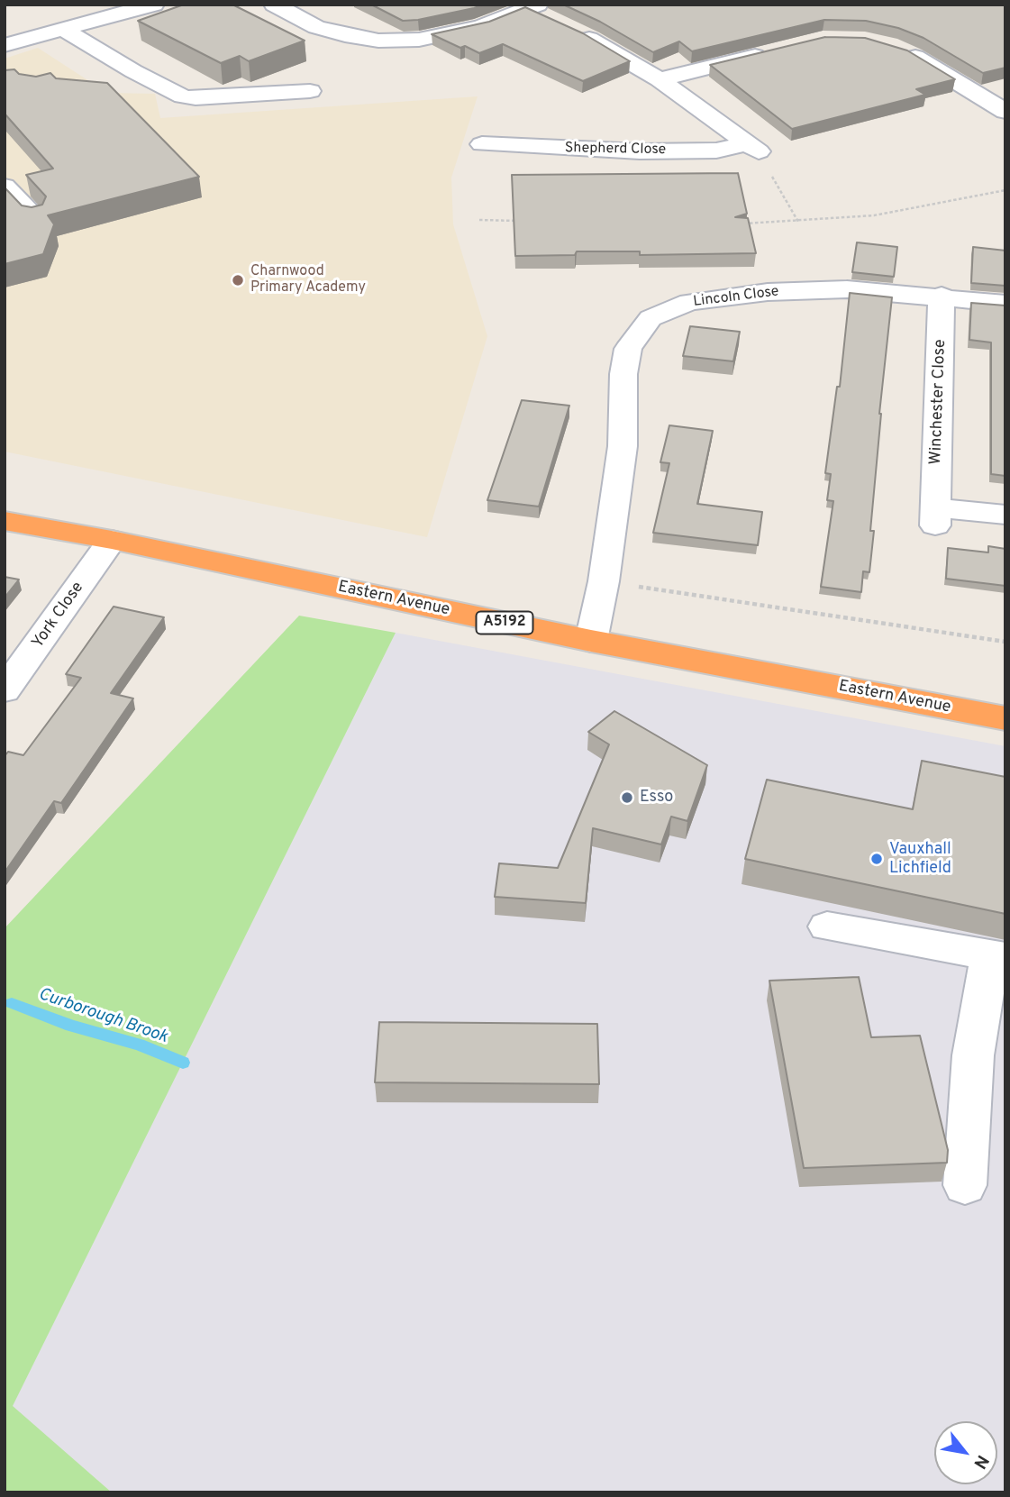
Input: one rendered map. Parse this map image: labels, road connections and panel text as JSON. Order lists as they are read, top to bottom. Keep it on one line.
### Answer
{"streets":{"highway":["Eastern Avenue","A5192"],"street":["Shepherd Close","Lincoln Close","Winchester Close","York Close"]},"crossings":[["Lincoln Close","Winchester Close"],["Lincoln Close","Eastern Avenue"],["Eastern Avenue","York Close"]],"water":["Curborough Brook"],"places":["Charnwood Primary Academy","Esso","Vauxhall Lichfield"],"north":"bottom right"}
